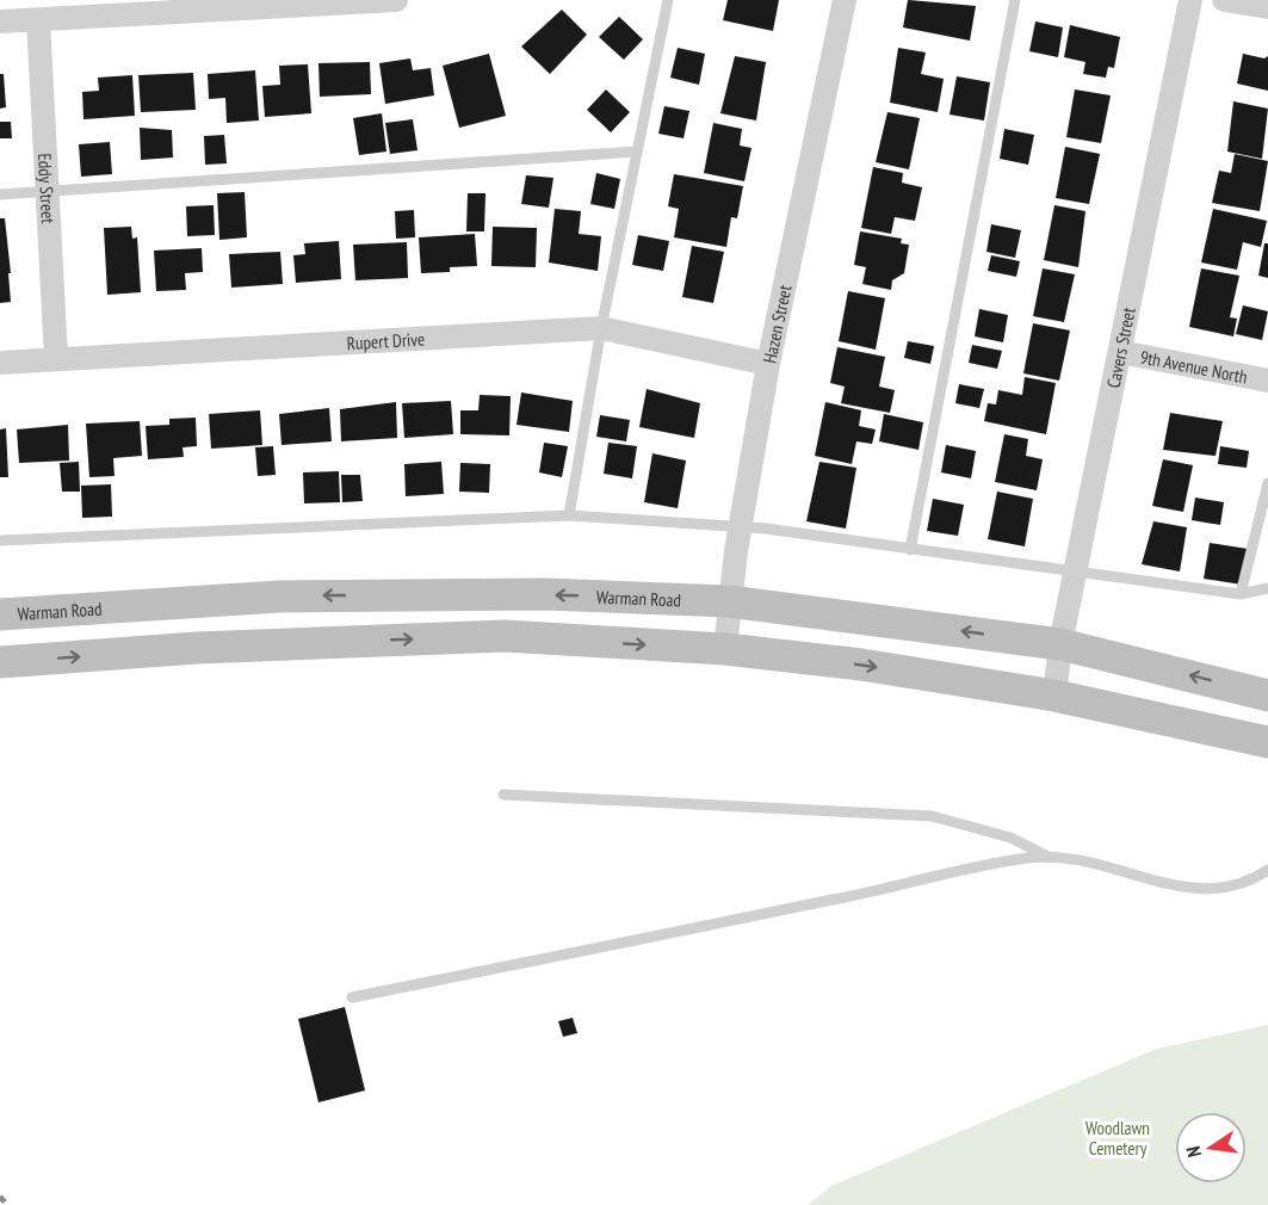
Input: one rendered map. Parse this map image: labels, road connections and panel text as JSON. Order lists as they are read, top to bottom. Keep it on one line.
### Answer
{"streets":{"main road":["Warman Road"],"street":["Eddy Street","Hazen Street","Rupert Drive","Cavers Street","9th Avenue North"]},"crossings":[["Eddy Street","Rupert Drive"],["Hazen Street","Rupert Drive"],["Hazen Street","Warman Road"],["Cavers Street","9th Avenue North"],["Cavers Street","Warman Road"]],"parks":["Woodlawn Cemetery"],"north":"left"}
